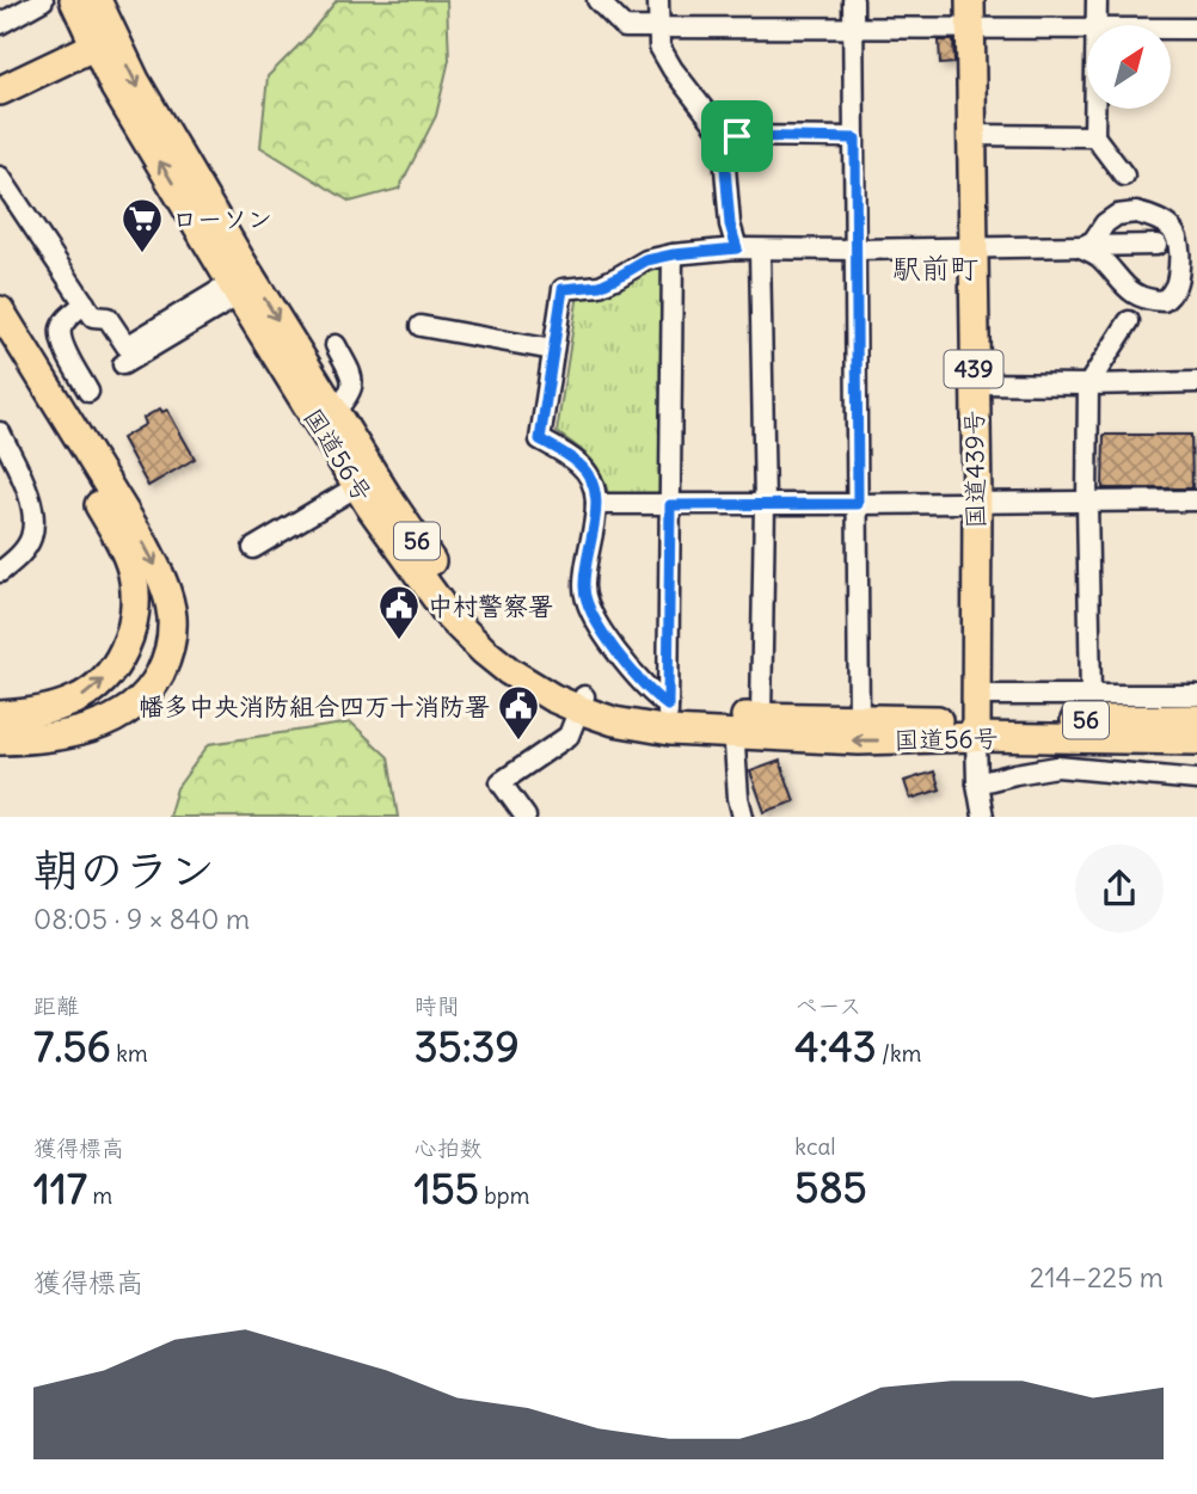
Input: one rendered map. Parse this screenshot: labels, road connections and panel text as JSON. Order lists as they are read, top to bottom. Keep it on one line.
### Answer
{"streets":{"highway":["439","国道56号","国道439号","56"]},"crossings":[["国道56号","国道439号"]],"districts":["駅前町"],"places":{"supermarket":["ローソン"],"public building":["中村警察署","幡多中央消防組合四万十消防署"]},"north":"top right","page":{"heading":["朝のラン","08:05 · 9 × 840 m"],"stats":[["距離","7.56 km"],["時間","35:39"],["ペース","4:43 /km"],["獲得標高","117 m"],["心拍数","155 bpm"],["kcal","585"]],"chart":["獲得標高","214–225 m"]}}
